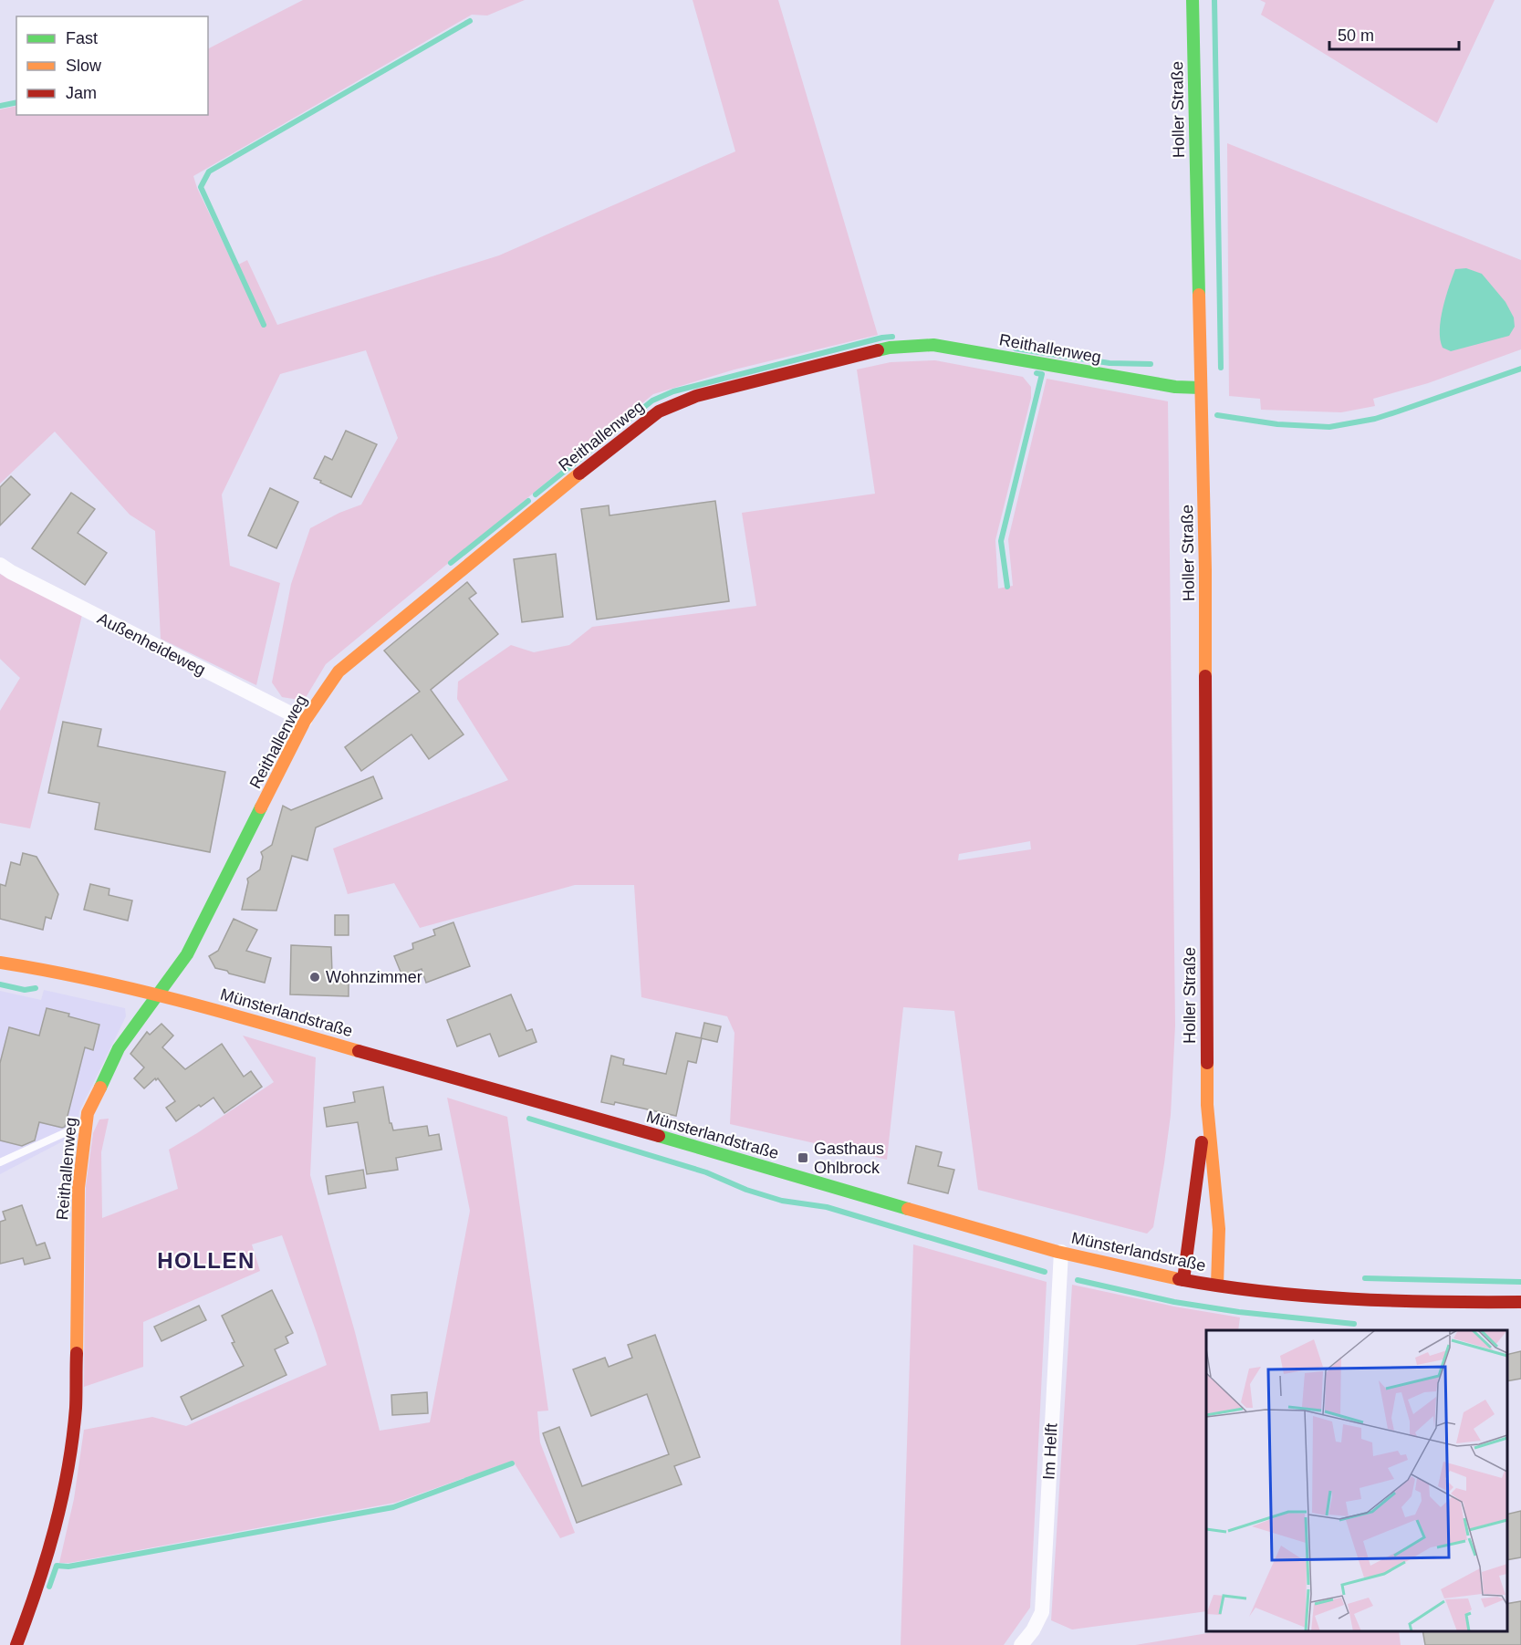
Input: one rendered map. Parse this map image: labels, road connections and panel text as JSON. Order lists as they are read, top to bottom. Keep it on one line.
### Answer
{"streets":{"street":["Holler Straße","Reithallenweg","Außenheideweg","Münsterlandstraße","Im Helft"]},"crossings":[["Holler Straße","Reithallenweg"],["Holler Straße","Münsterlandstraße"],["Reithallenweg","Außenheideweg"],["Reithallenweg","Münsterlandstraße"],["Münsterlandstraße","Im Helft"]],"districts":["HOLLEN"],"places":{"other":["Wohnzimmer"],"transit":["Gasthaus Ohlbrock"]},"legend":["Fast","Slow","Jam"],"scale_bar":"50 m"}
